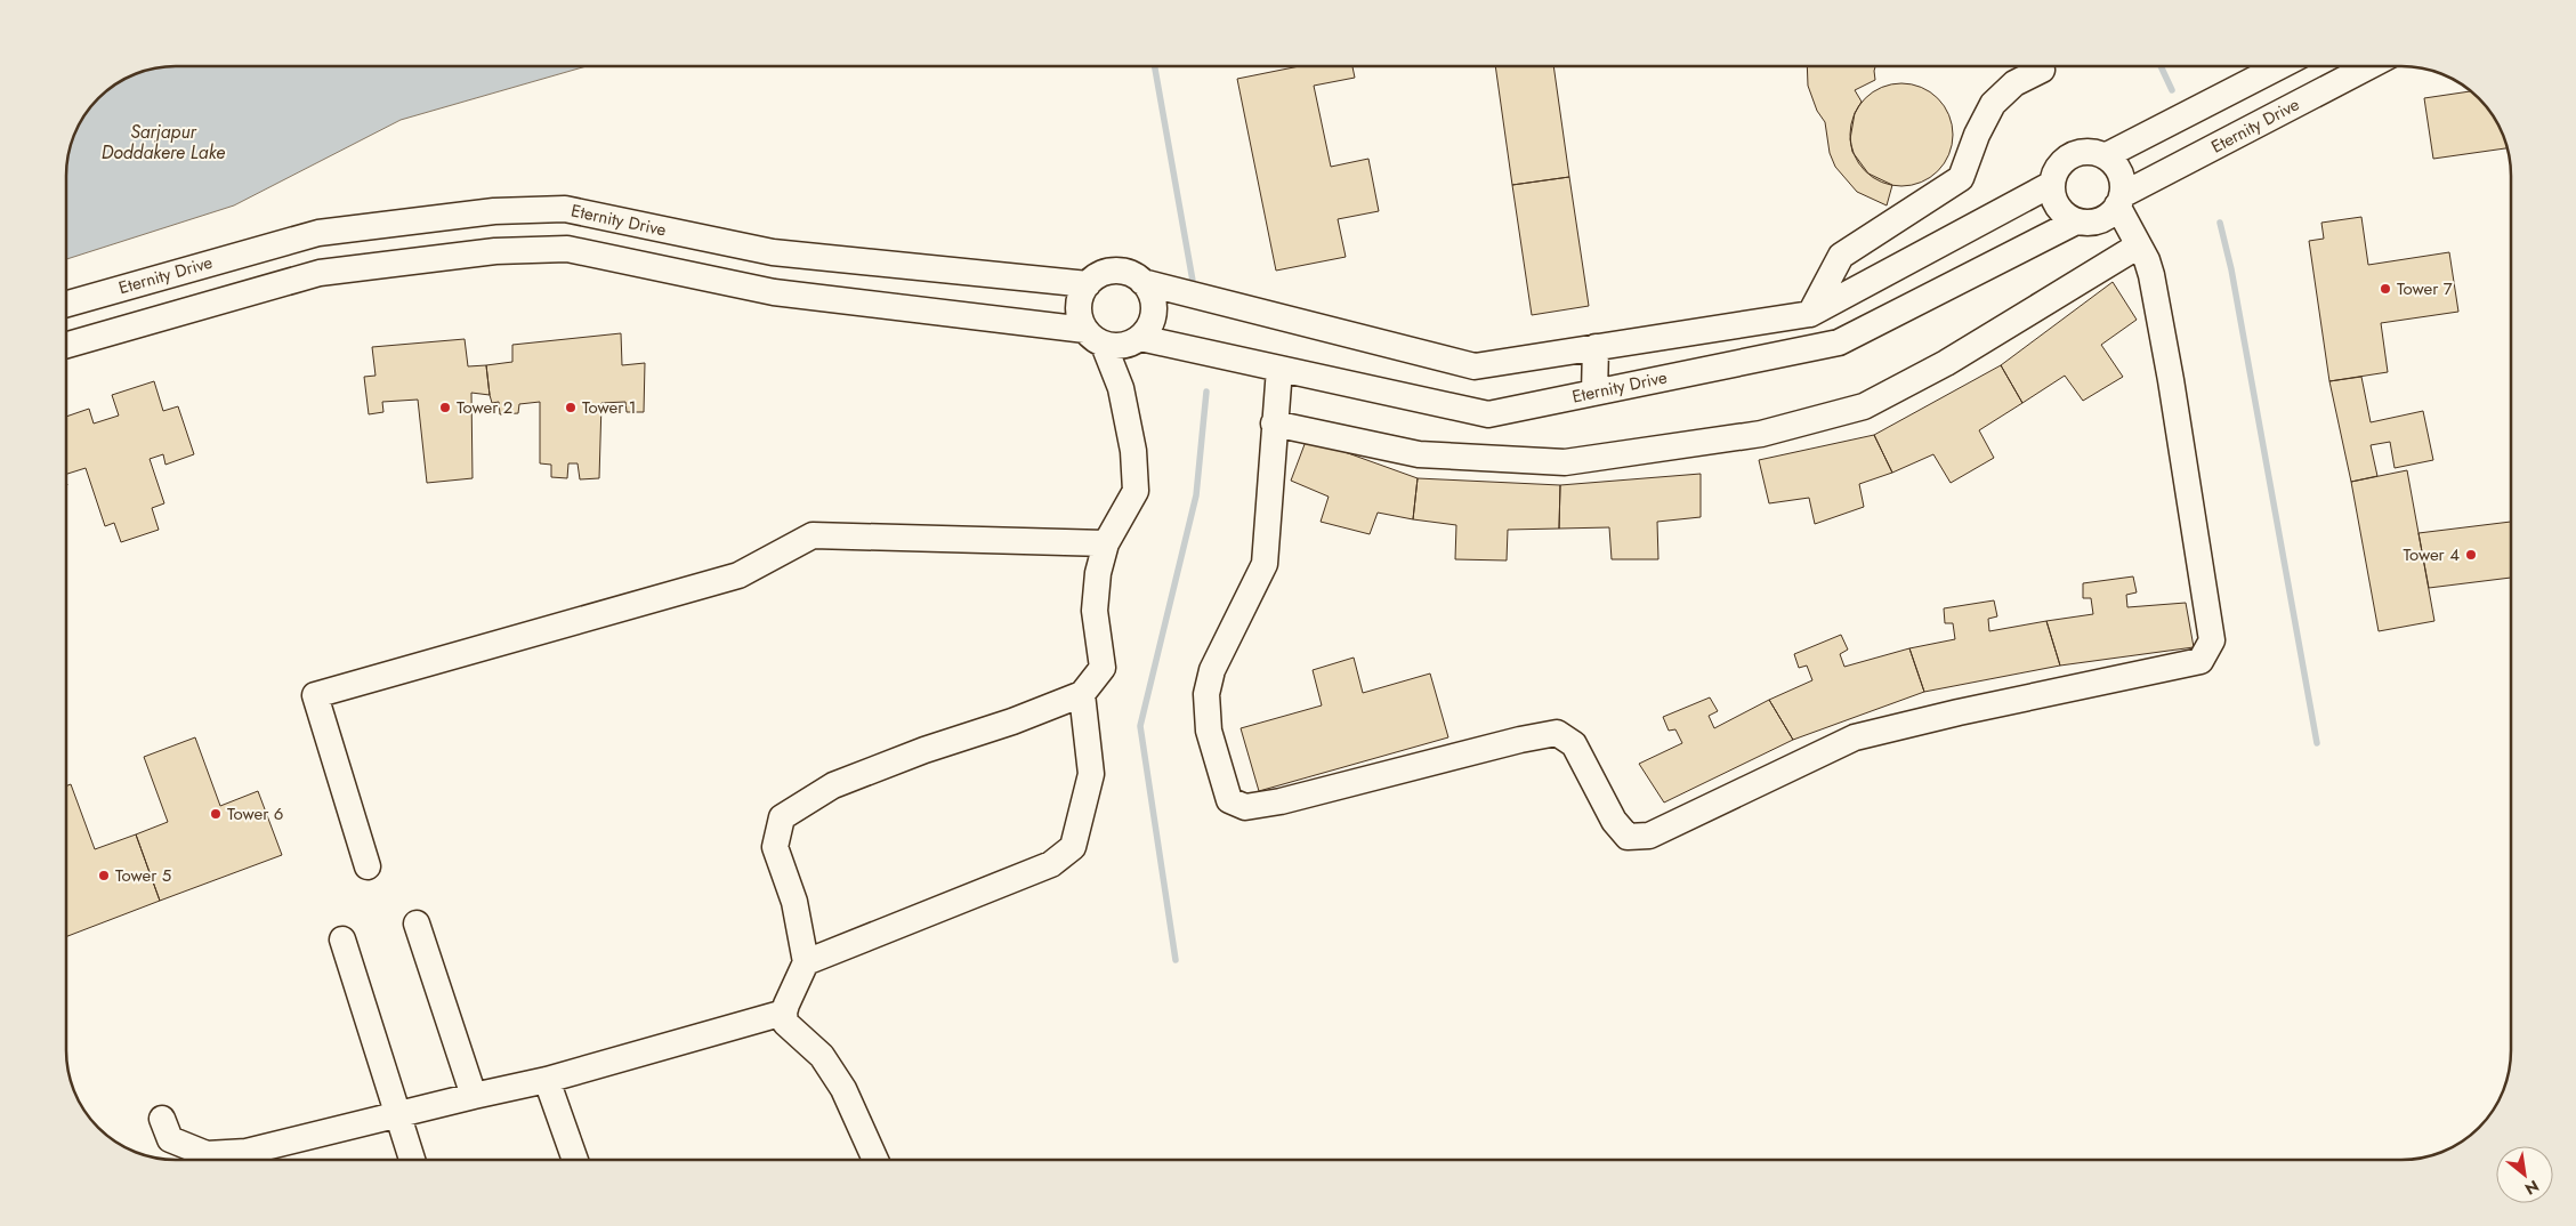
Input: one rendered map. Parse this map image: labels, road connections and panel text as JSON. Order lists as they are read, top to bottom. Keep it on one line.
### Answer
{"streets":{"street":["Eternity Drive"]},"water":["Sarjapur Doddakere Lake"],"places":["Tower 7","Tower 2","Tower 1","Tower 4","Tower 6","Tower 5"],"north":"bottom right"}
